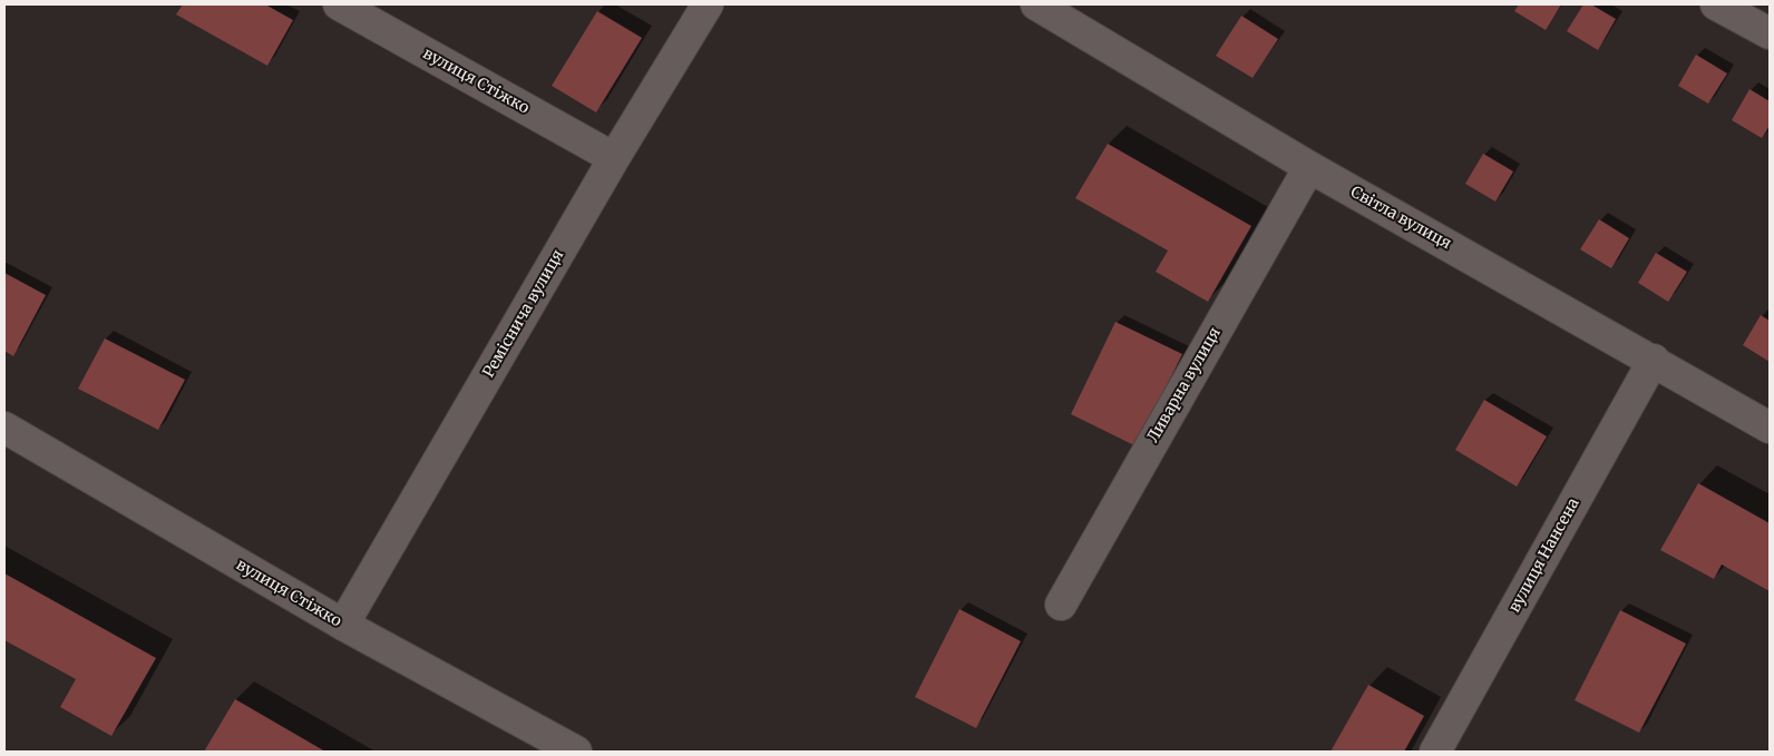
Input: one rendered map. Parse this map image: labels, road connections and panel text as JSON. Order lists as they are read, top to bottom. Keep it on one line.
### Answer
{"streets":{"street":["вулиця Стіжко","Світла вулиця","Реміснича вулиця","Ливарна вулиця","вулиця Нансена"]},"crossings":[["вулиця Стіжко","Реміснича вулиця"],["Світла вулиця","Ливарна вулиця"],["Світла вулиця","вулиця Нансена"]]}
